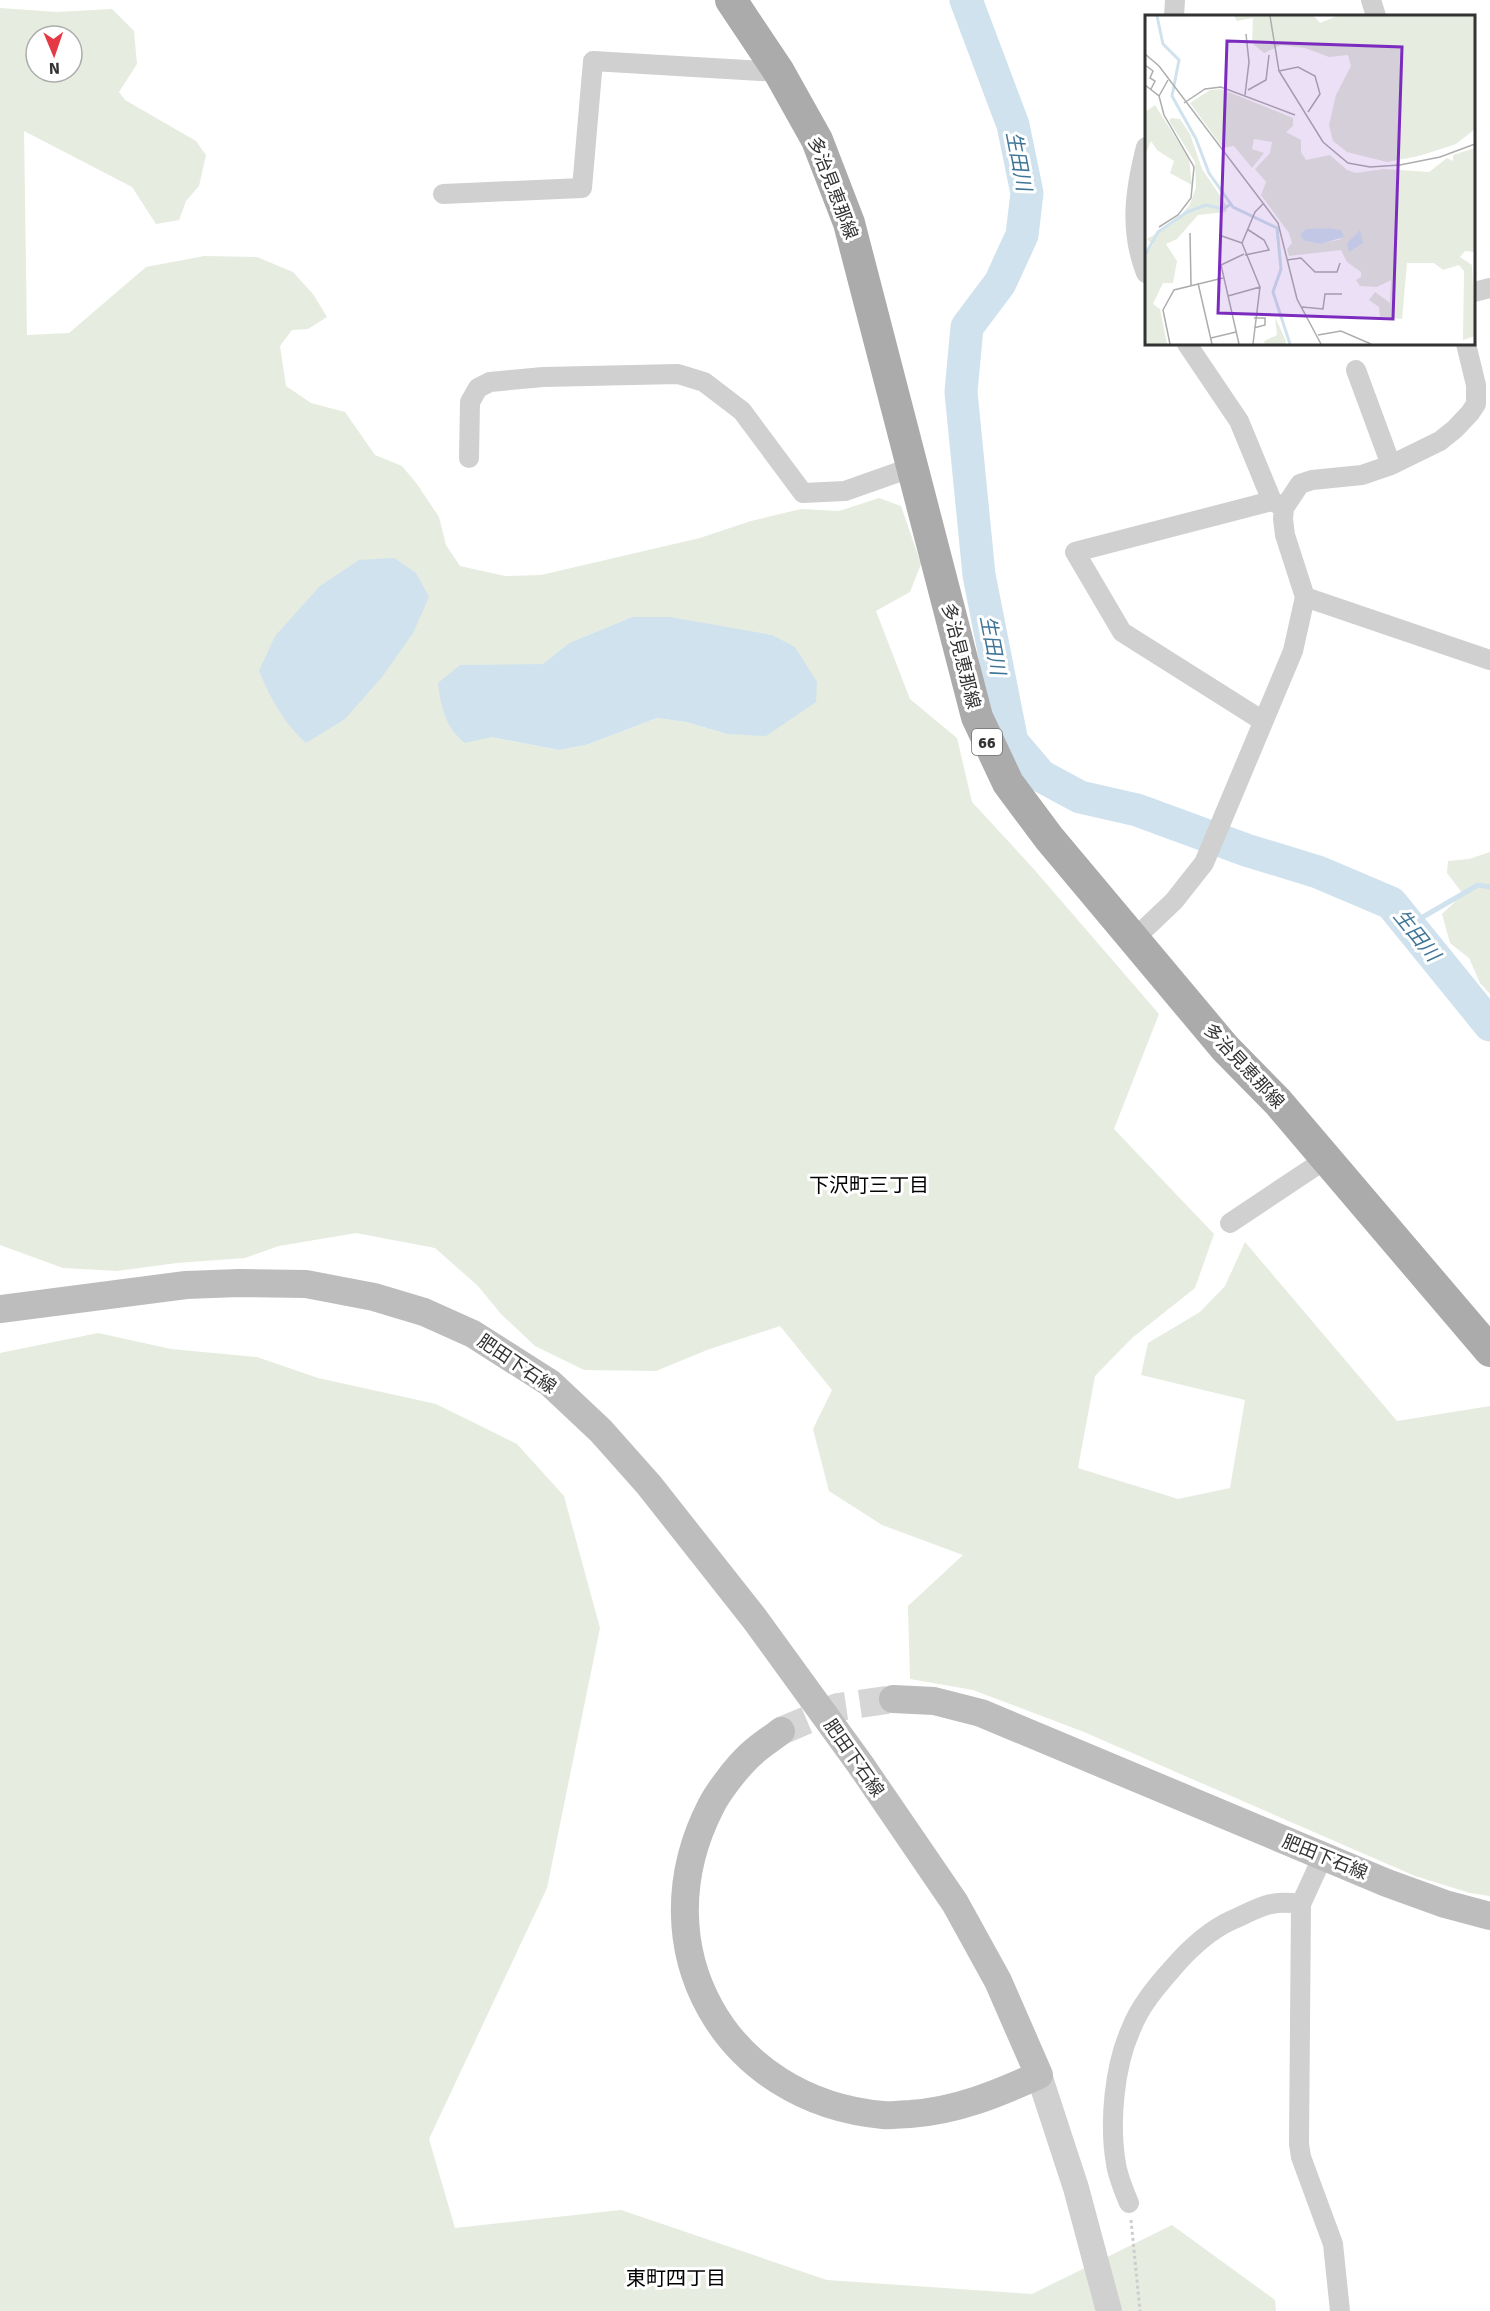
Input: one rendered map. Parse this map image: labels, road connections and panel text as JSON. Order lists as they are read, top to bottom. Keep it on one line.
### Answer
{"streets":{"main road":["多治見恵那線","66","肥田下石線"]},"districts":["下沢町三丁目","東町四丁目"],"water":["生田川"],"north":"bottom"}
